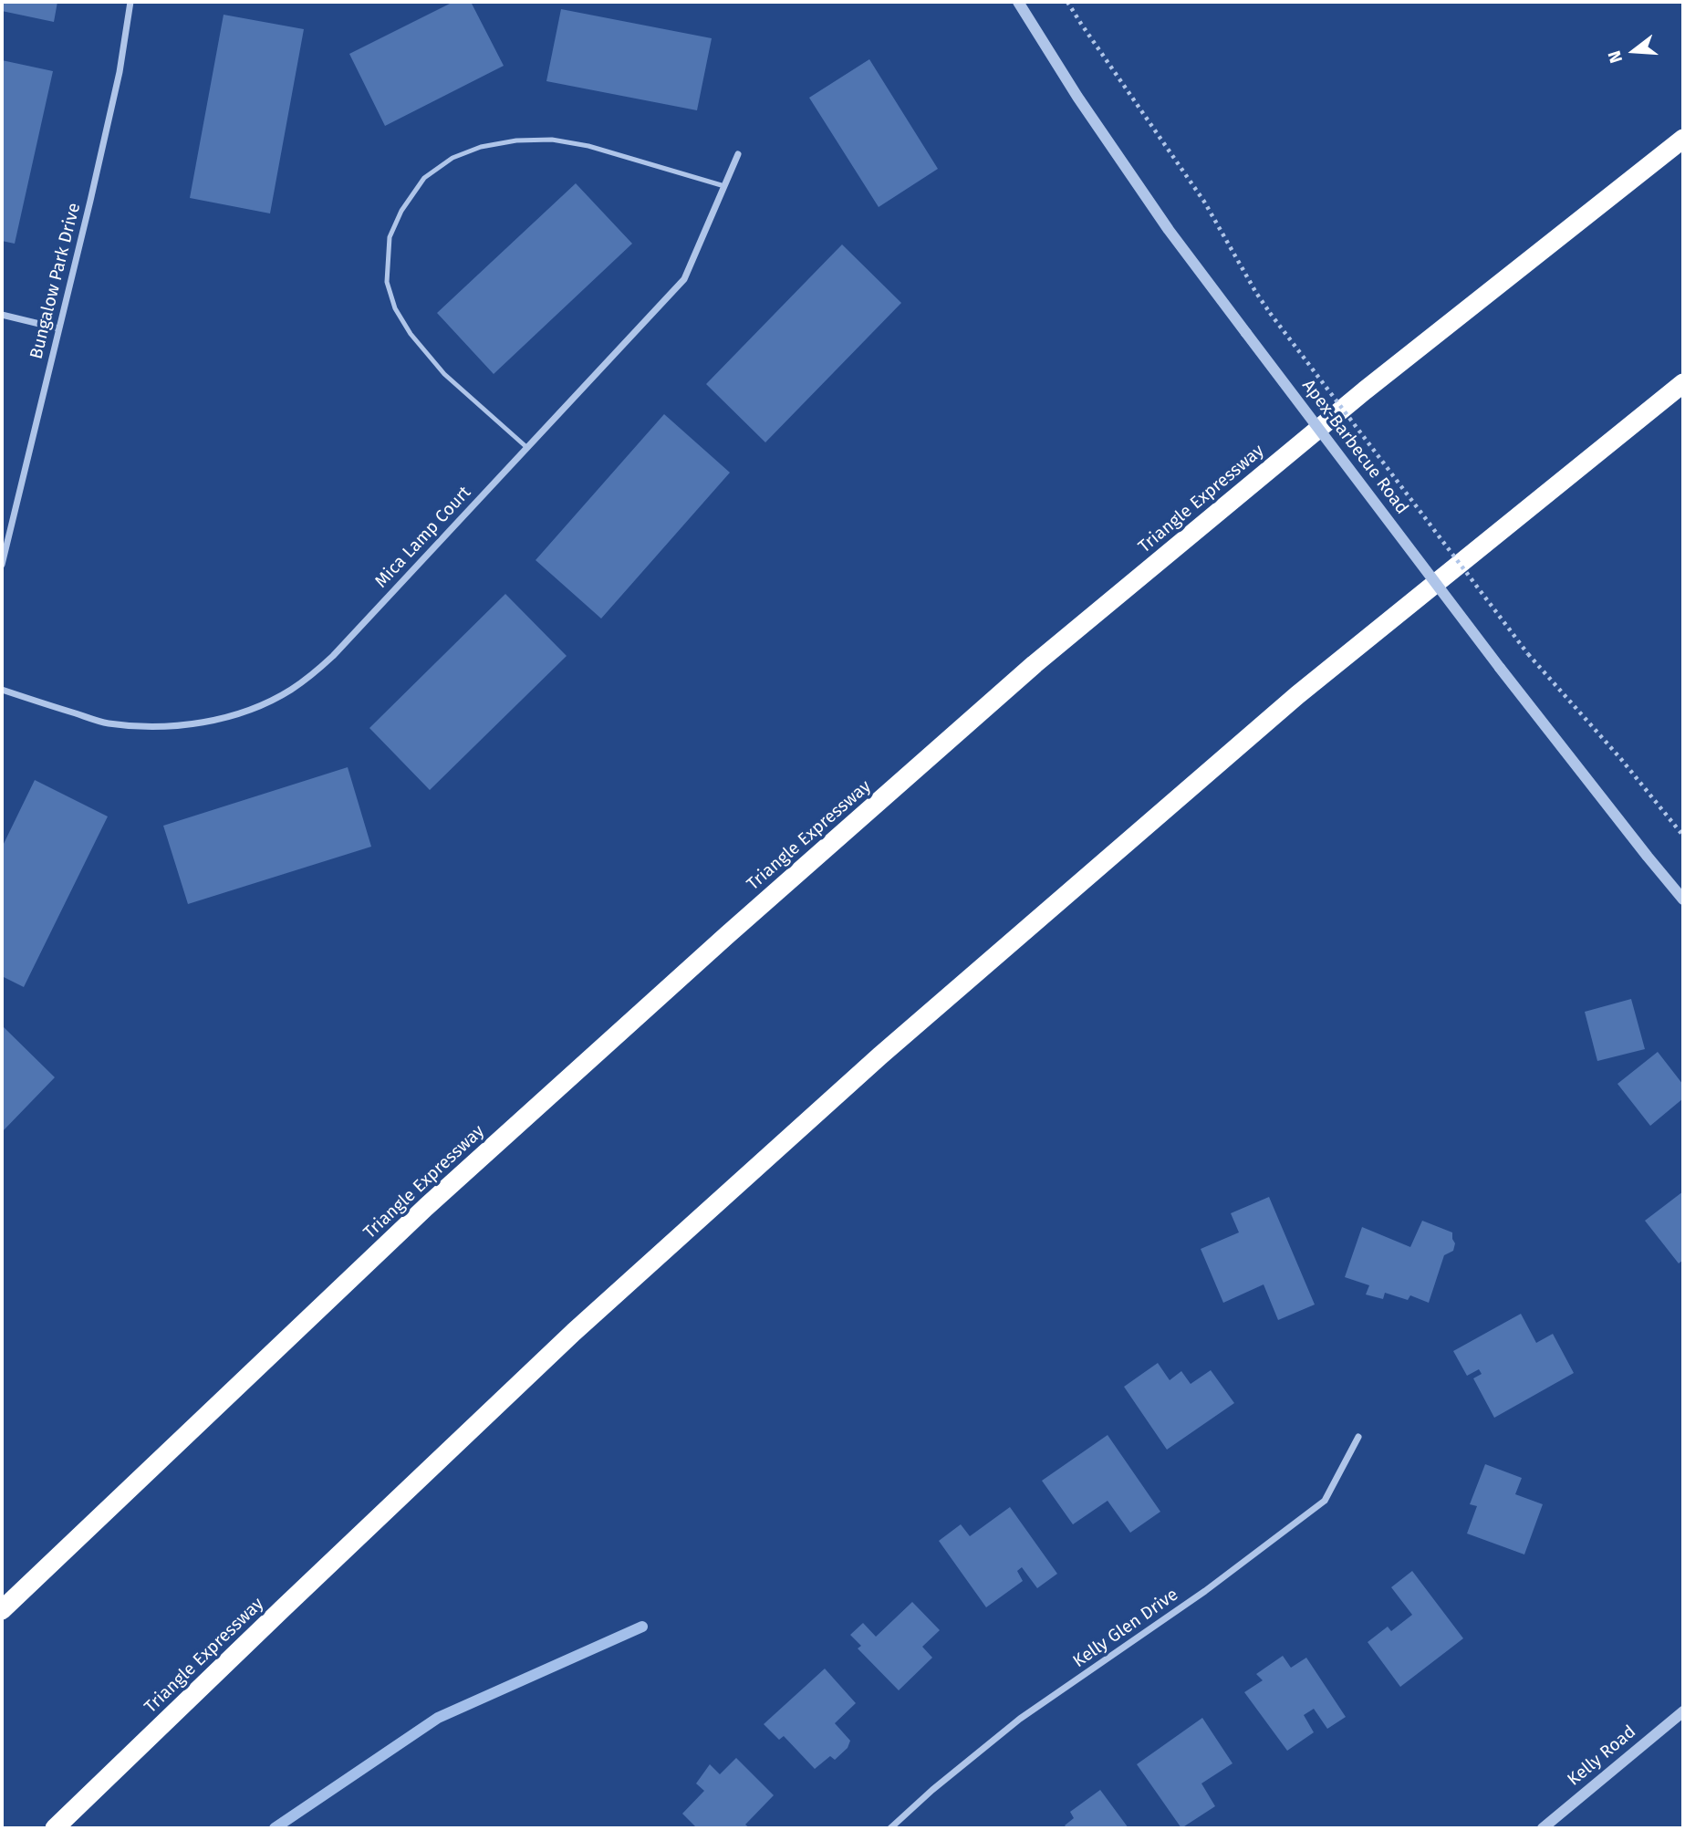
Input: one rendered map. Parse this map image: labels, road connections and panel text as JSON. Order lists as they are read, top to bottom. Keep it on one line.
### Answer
{"streets":{"highway":["Triangle Expressway"],"street":["Bungalow Park Drive","Apex-Barbecue Road","Mica Lamp Court","Kelly Glen Drive","Kelly Road"]},"north":"left"}
